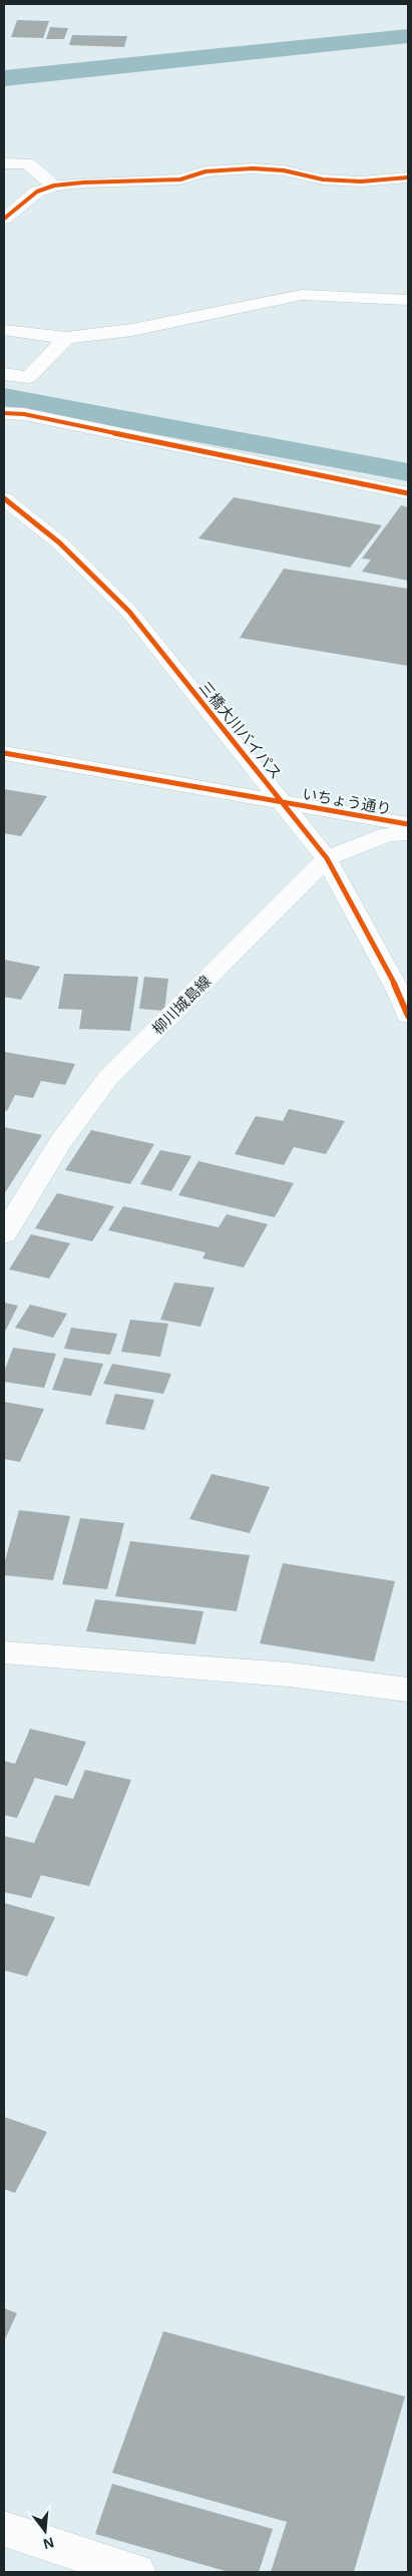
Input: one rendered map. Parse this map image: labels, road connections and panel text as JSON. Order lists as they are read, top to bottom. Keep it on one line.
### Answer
{"streets":{"main road":["三橋大川バイパス","いちょう通り","柳川城島線"]},"crossings":[["三橋大川バイパス","いちょう通り"],["三橋大川バイパス","柳川城島線"]],"north":"bottom"}
